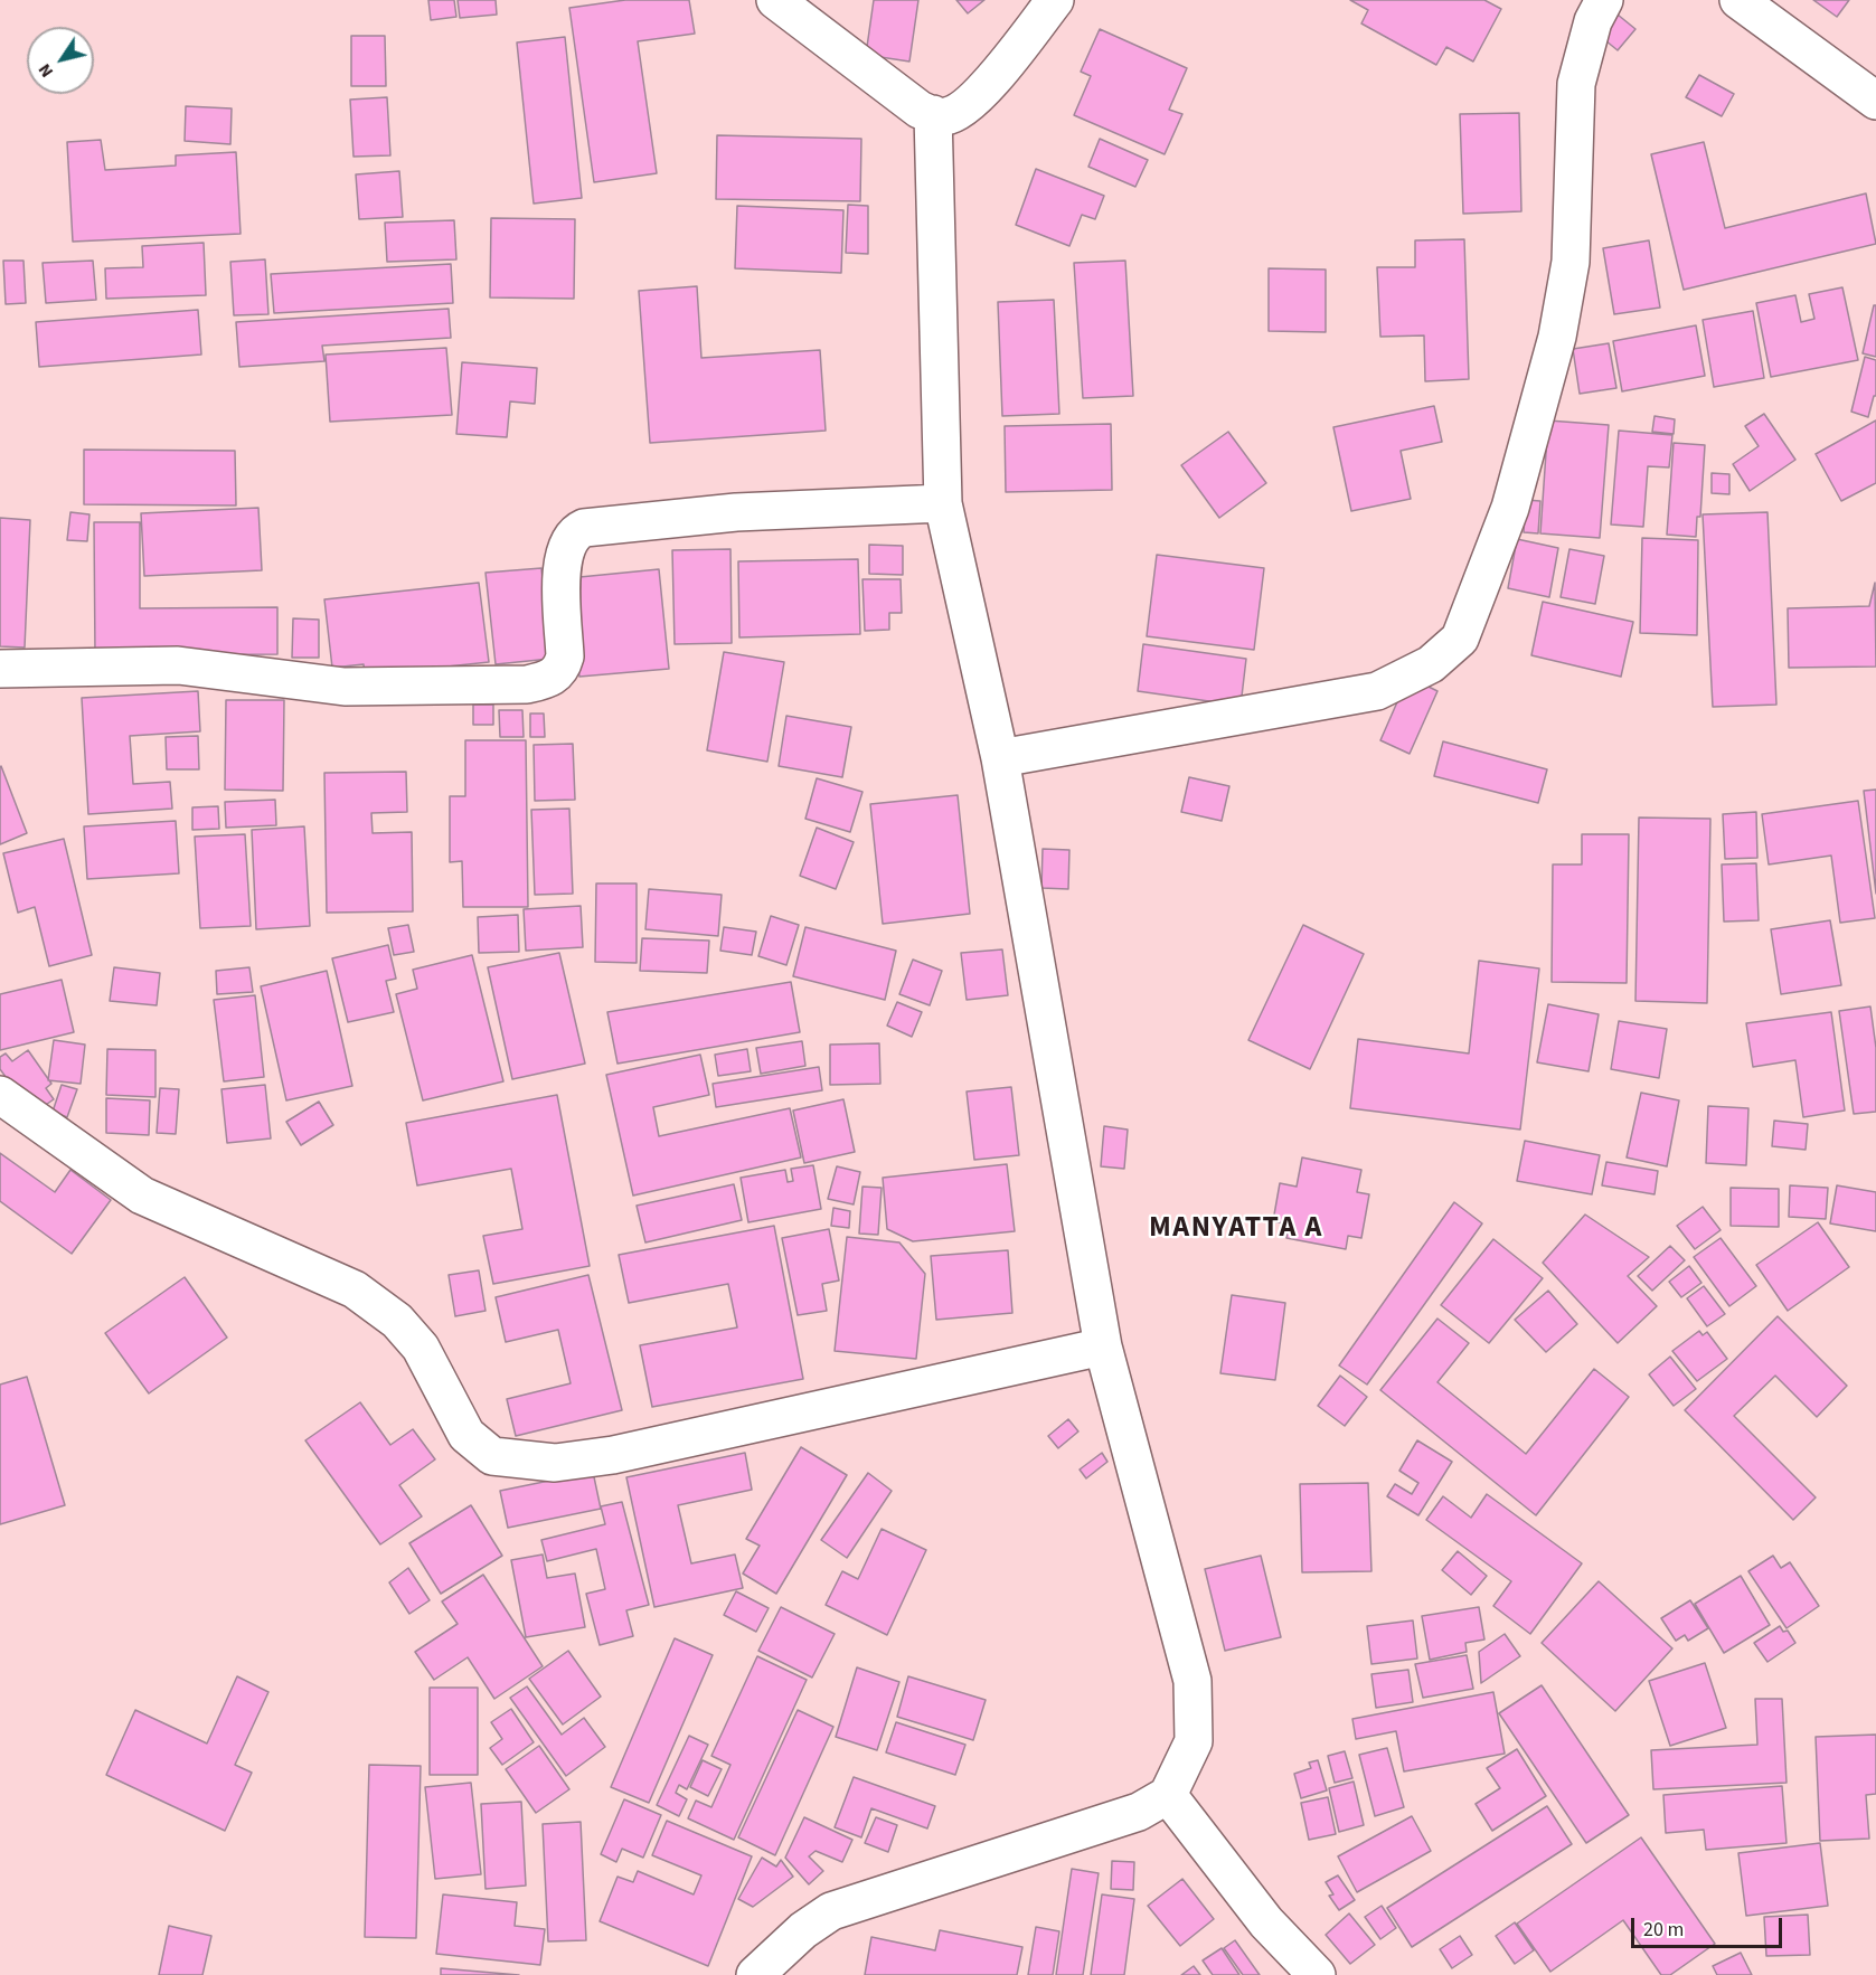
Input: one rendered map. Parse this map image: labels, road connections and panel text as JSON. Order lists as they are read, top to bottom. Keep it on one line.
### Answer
{"districts":["MANYATTA A"],"scale_bar":"20 m","north":"bottom left"}
